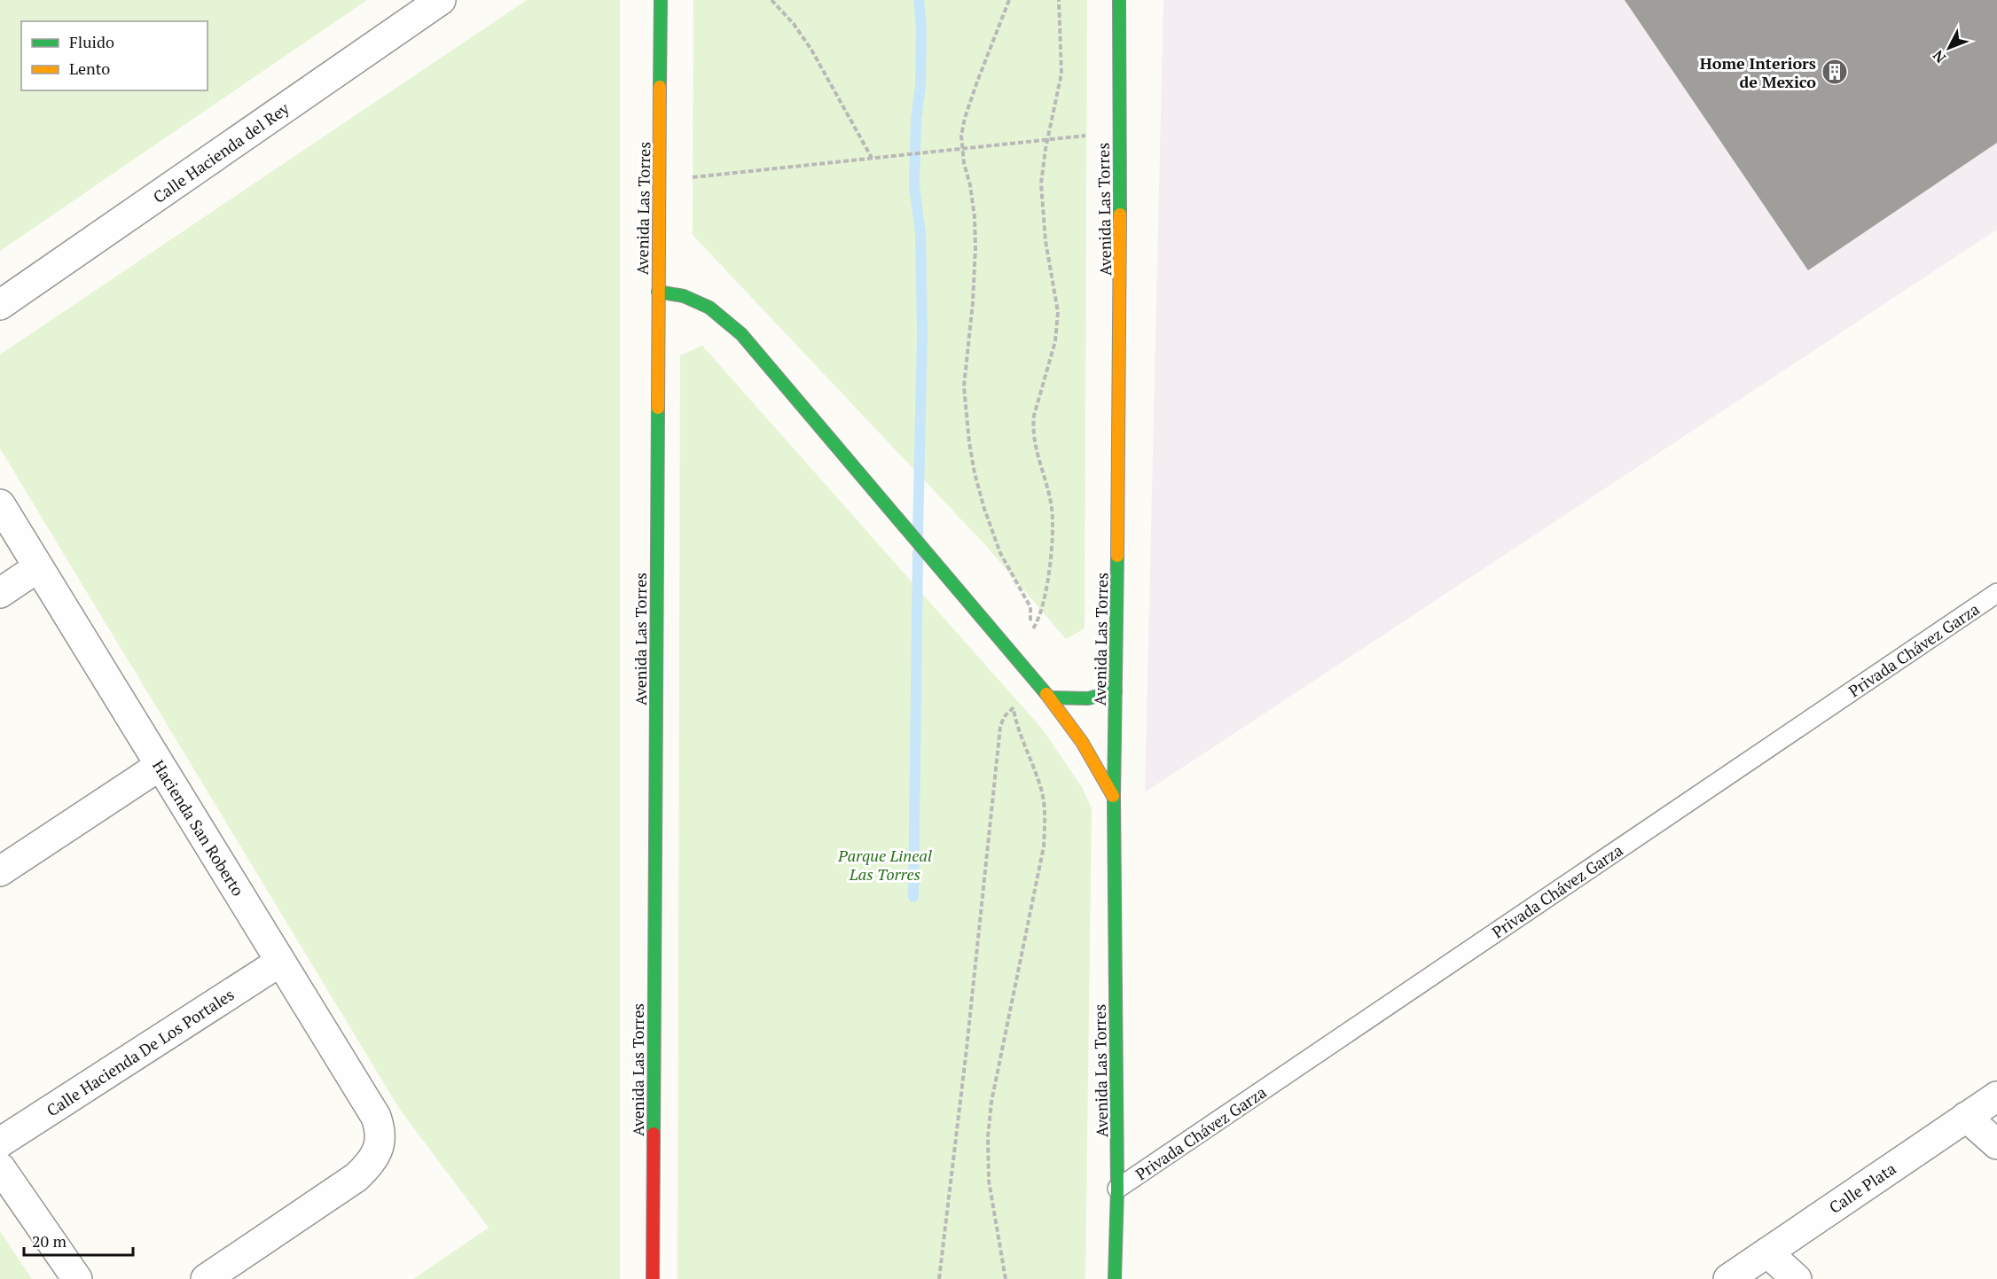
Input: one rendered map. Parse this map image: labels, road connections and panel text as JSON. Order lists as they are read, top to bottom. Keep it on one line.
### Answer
{"streets":{"street":["Calle Hacienda del Rey","Avenida Las Torres","Hacienda San Roberto","Calle Hacienda De Los Portales","Calle Plata"],"lane":["Privada Chávez Garza"]},"crossings":[["Avenida Las Torres","Privada Chávez Garza"],["Hacienda San Roberto","Calle Hacienda De Los Portales"]],"parks":["Parque Lineal Las Torres"],"places":{"building":["Home Interiors de Mexico"]},"legend":["Fluido","Lento"],"scale_bar":"20 m","north":"bottom left"}
